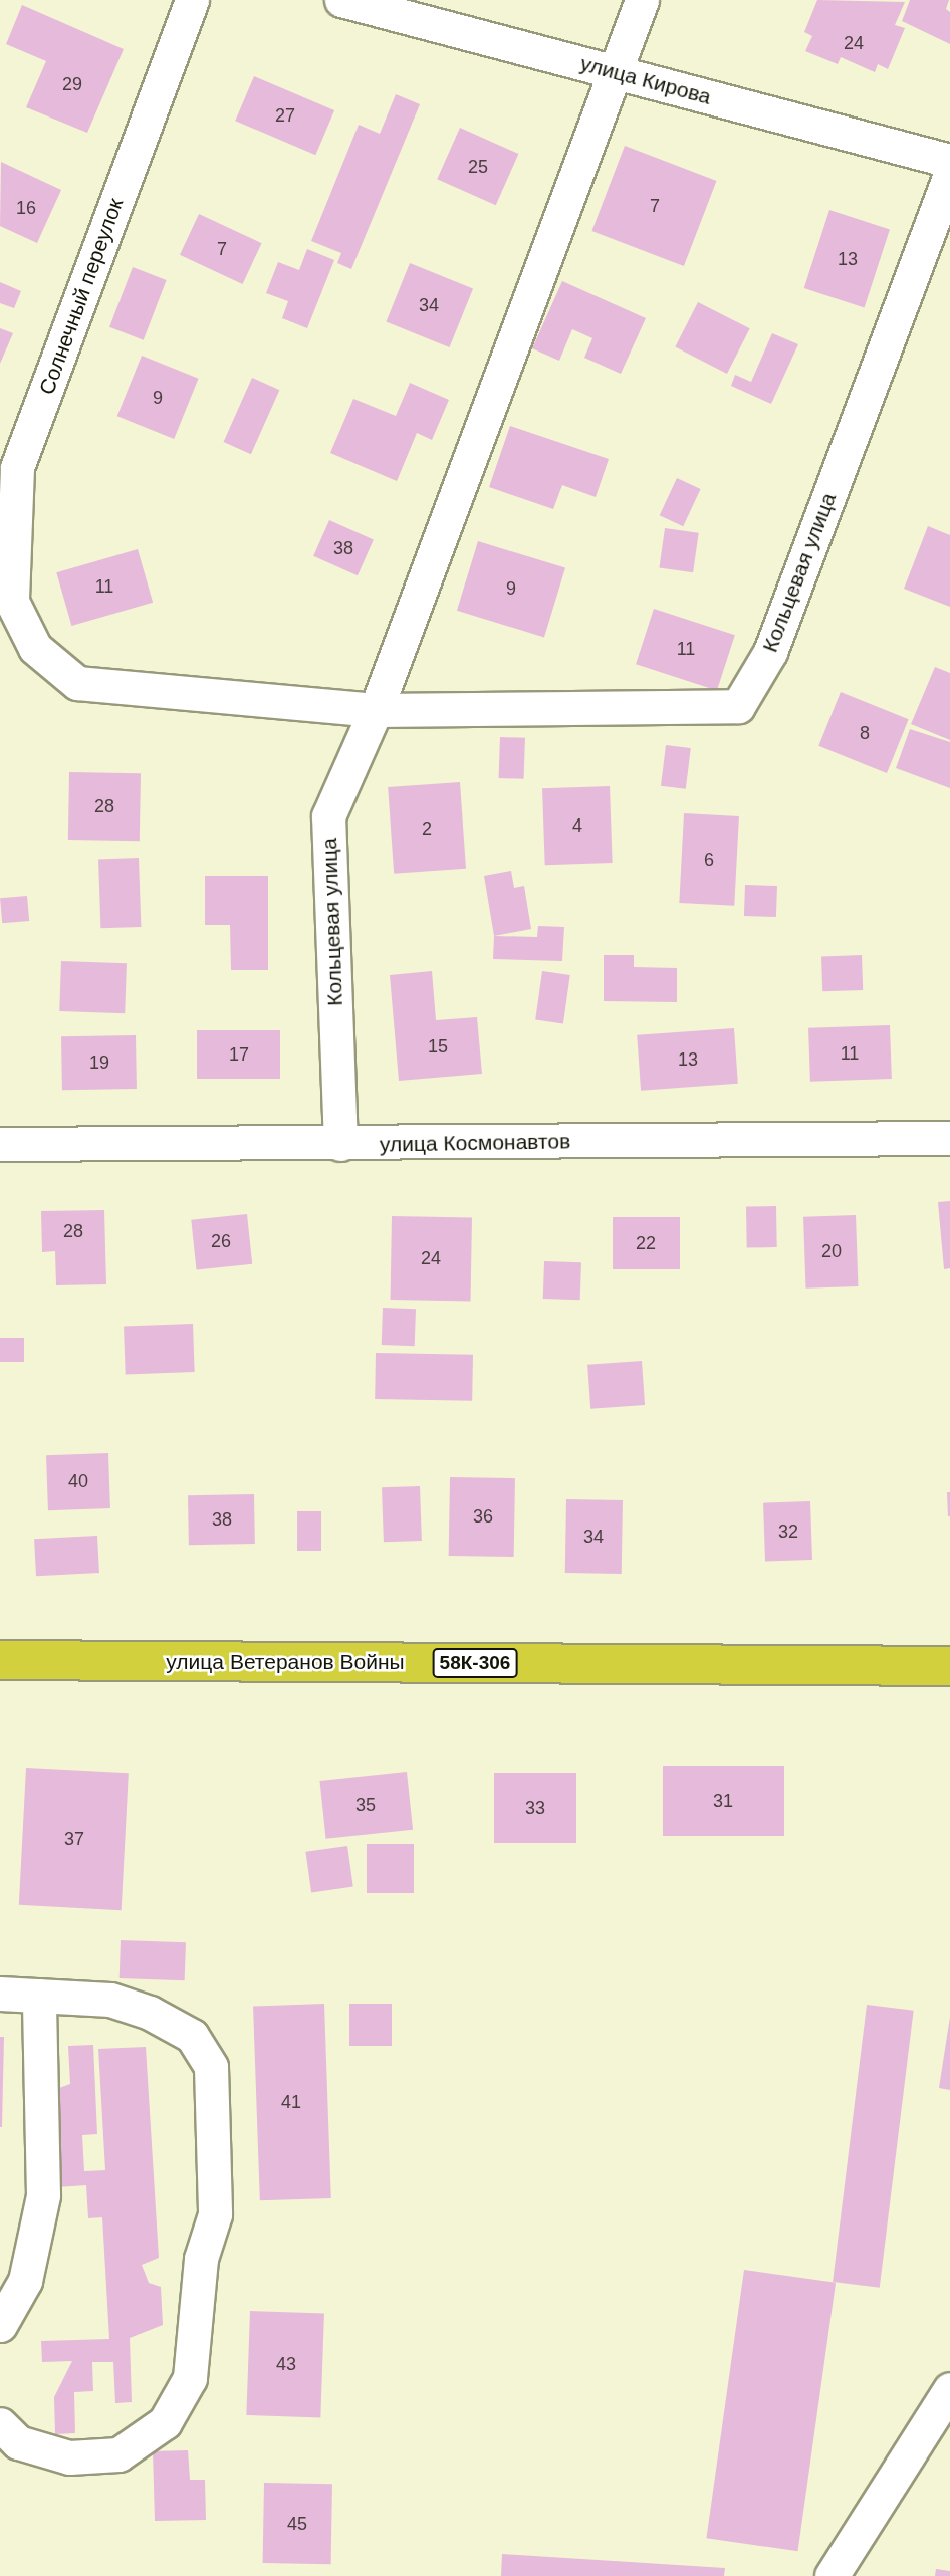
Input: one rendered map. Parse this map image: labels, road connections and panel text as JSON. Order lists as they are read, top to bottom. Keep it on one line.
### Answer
{"streets":{"highway":["улица Ветеранов Войны","58К-306"],"street":["улица Кирова","Солнечный переулок","Кольцевая улица","улица Космонавтов"]},"crossings":[["улица Кирова","Кольцевая улица"],["Солнечный переулок","Кольцевая улица"],["Кольцевая улица","улица Космонавтов"]],"house_numbers":["24","29","27","25","7","16","7","13","34","9","38","11","9","11","8","28","4","2","6","15","11","17","13","19","28","26","22","20","24","40","36","38","32","34","31","35","33","37","41","43","45"]}
